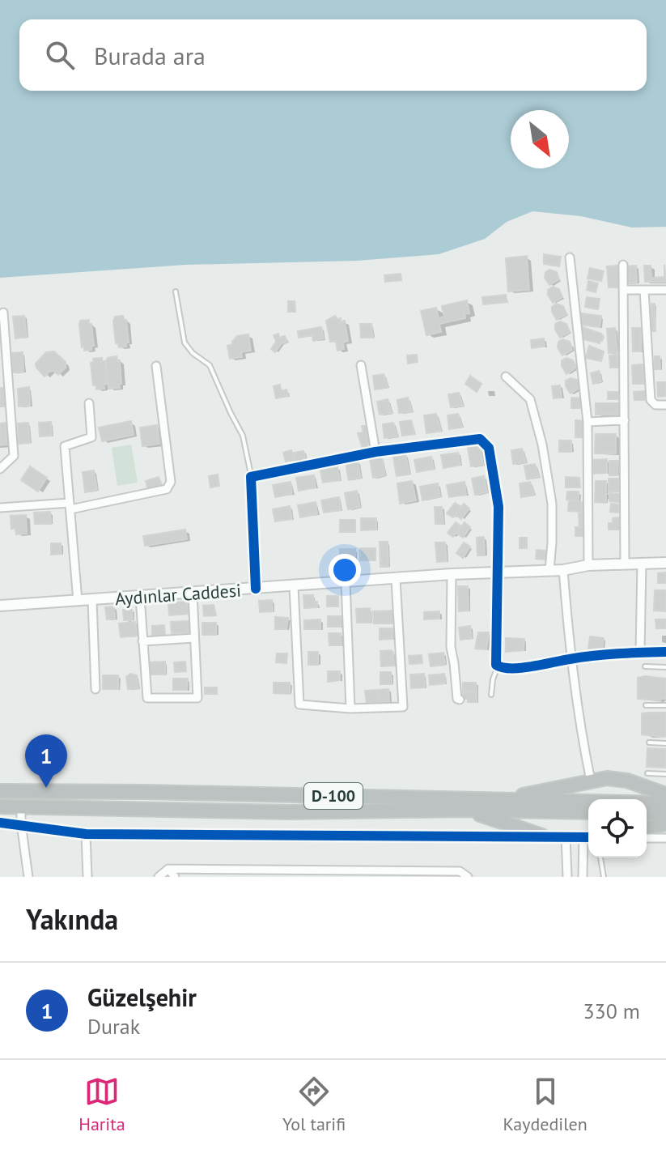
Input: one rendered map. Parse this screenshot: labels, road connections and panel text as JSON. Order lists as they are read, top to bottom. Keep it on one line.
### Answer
{"streets":{"highway":["D-100"],"street":["Aydınlar Caddesi"]},"north":"bottom right","page":{"search":"Burada ara","pins":"1","heading":"Yakında","list":[{"mark":"1","name":"Güzelşehir","note":"Durak","value":"330 m"}],"nav":["Harita","Yol tarifi","Kaydedilen"]}}
